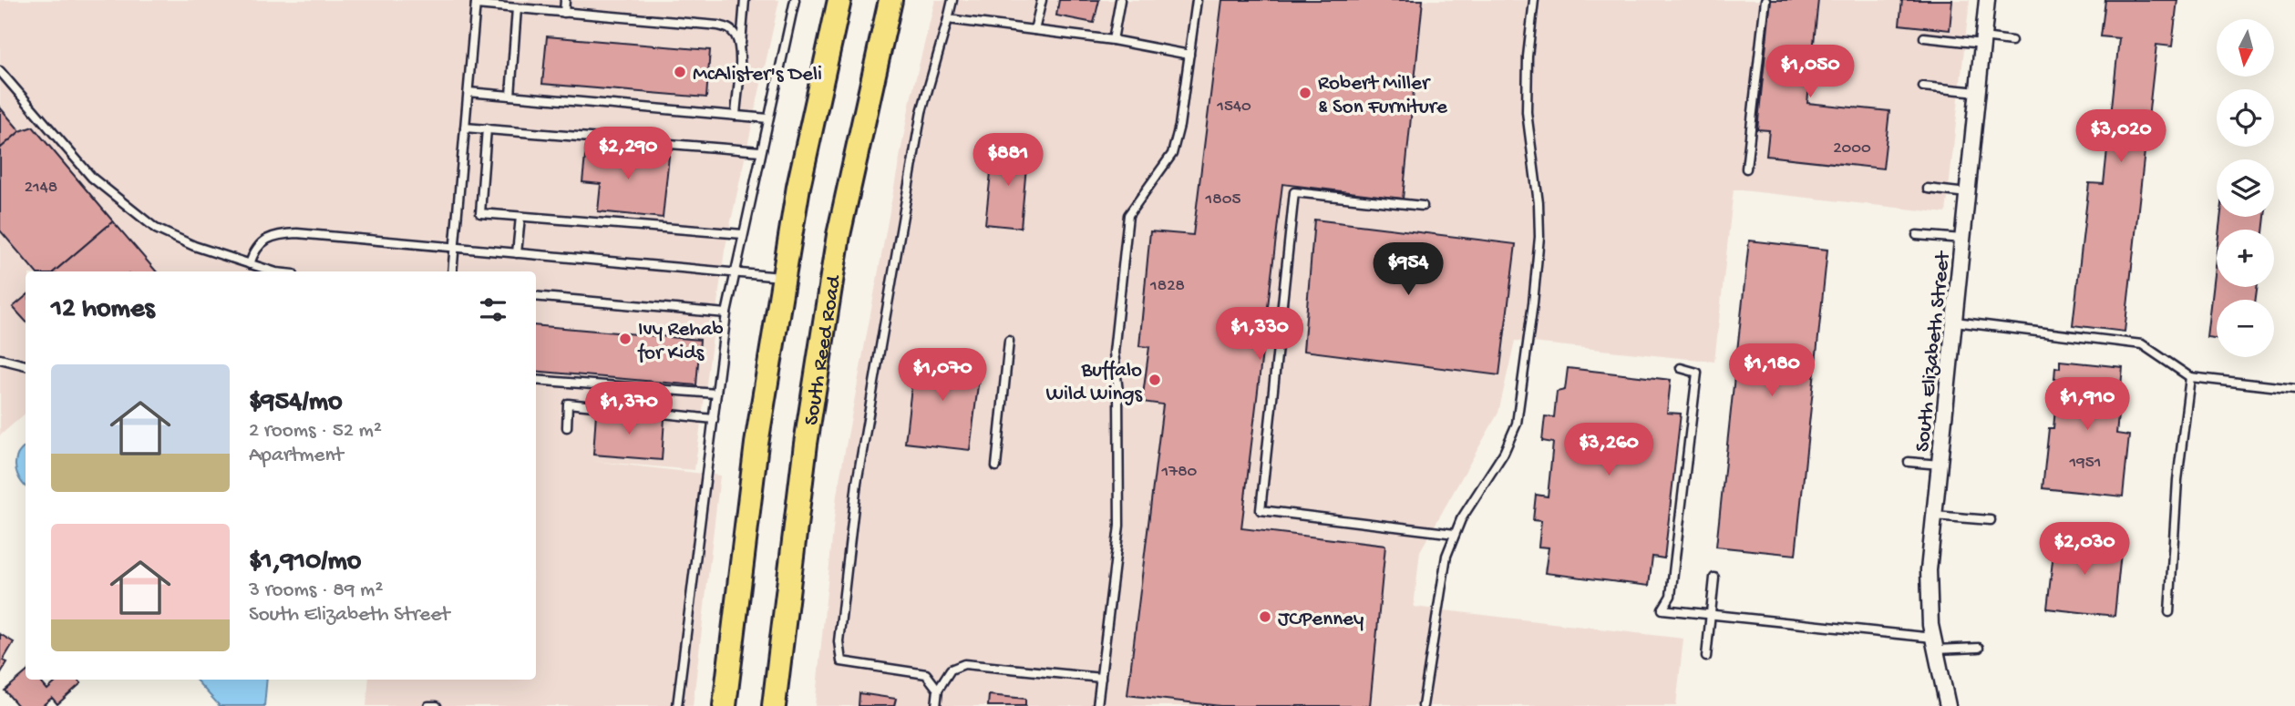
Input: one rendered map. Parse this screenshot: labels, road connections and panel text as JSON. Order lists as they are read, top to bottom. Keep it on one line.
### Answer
{"streets":{"main road":["South Reed Road"],"street":["South Elizabeth Street"]},"places":["McAlister's Deli","Robert Miller & Son Furniture","Ivy Rehab for Kids","Buffalo Wild Wings","JCPenney"],"house_numbers":["1540","2000","2148","1805","1828","1951","1780"],"north":"bottom","page":{"map_buttons":["+","−"],"price":["$1,050","$3,020","$2,290","$881","$954","$1,330","$1,180","$1,070","$1,910","$1,370","$3,260","$2,030"],"heading":"12 homes","list":[{"name":"$954/mo","note":"2 rooms · 52 m² · Apartment"},{"name":"$1,910/mo","note":"3 rooms · 89 m² · South Elizabeth Street"}]}}
